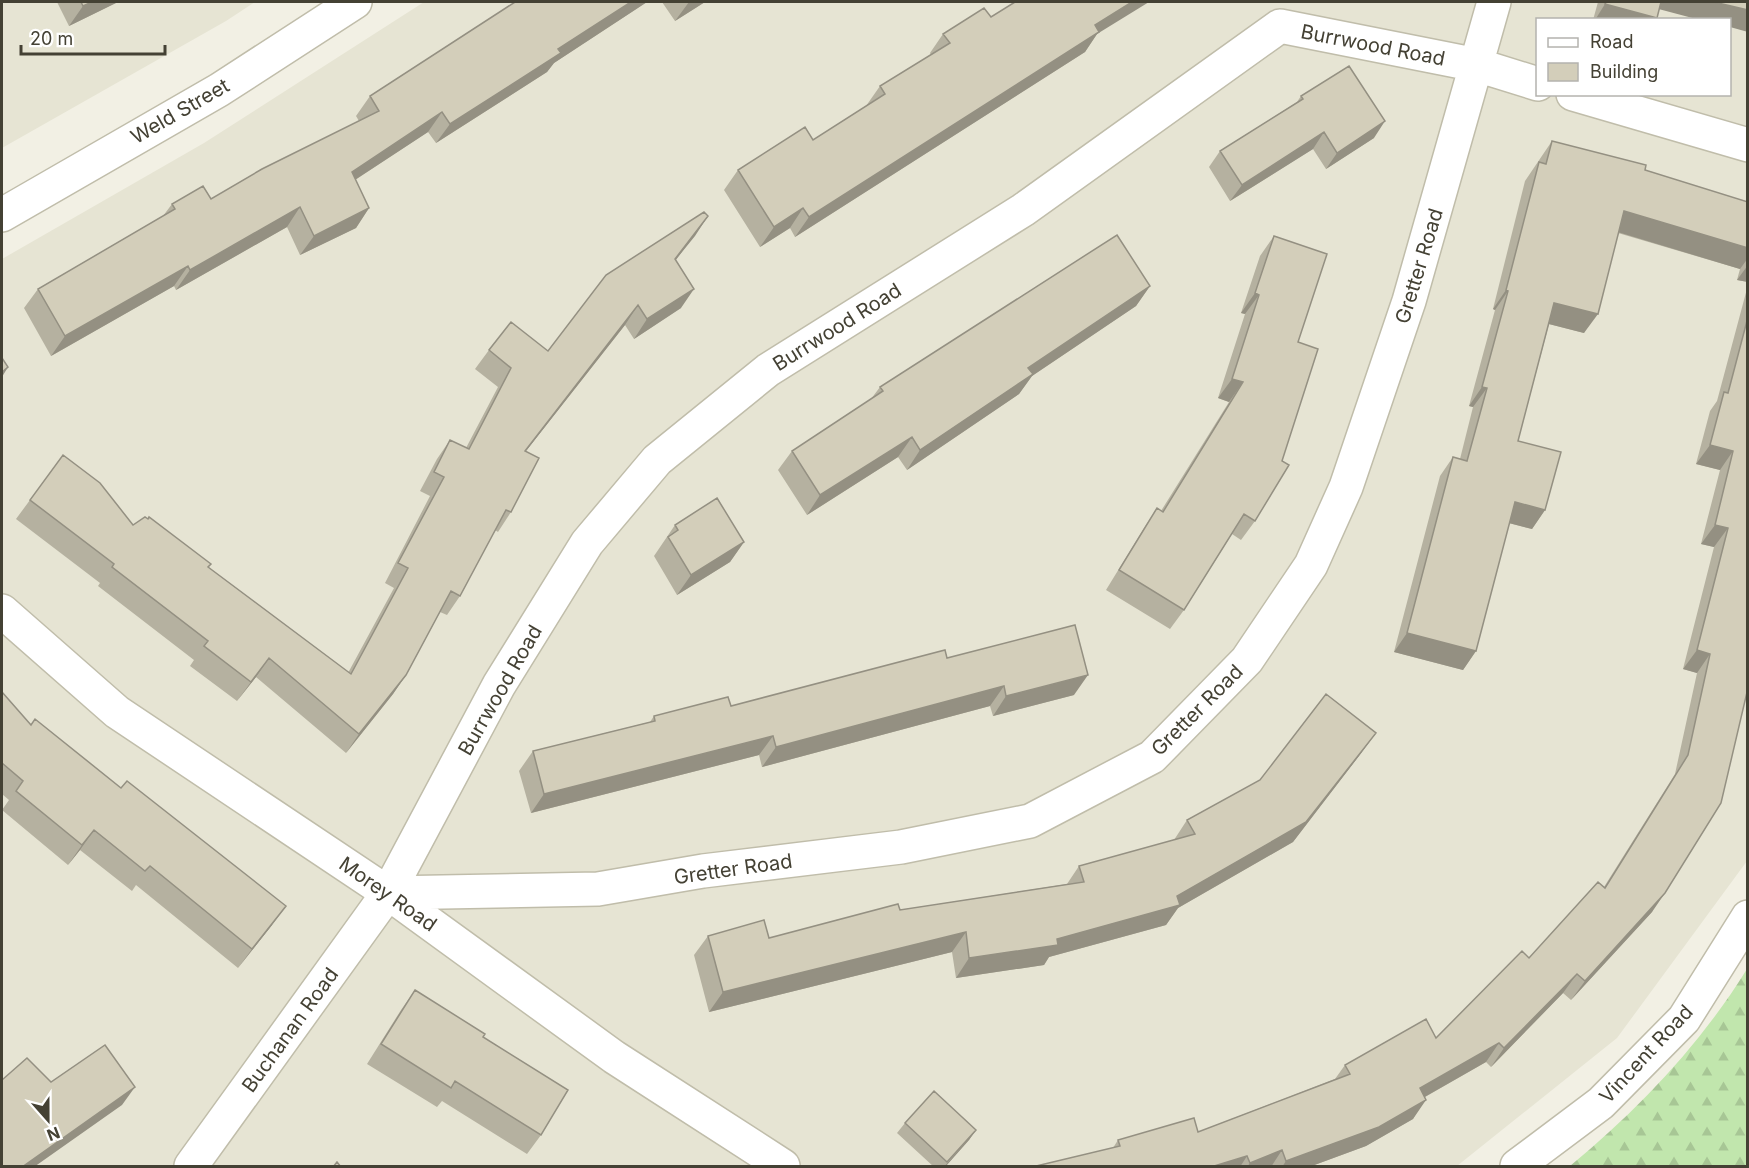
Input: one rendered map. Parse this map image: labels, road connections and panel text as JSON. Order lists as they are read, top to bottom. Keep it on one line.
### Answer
{"streets":{"street":["Burrwood Road","Weld Street","Gretter Road","Morey Road","Buchanan Road","Vincent Road"]},"crossings":[["Burrwood Road","Gretter Road"],["Burrwood Road","Morey Road"],["Burrwood Road","Buchanan Road"],["Gretter Road","Morey Road"],["Gretter Road","Buchanan Road"],["Morey Road","Buchanan Road"]],"legend":["Road","Building"],"scale_bar":"20 m","north":"bottom"}
